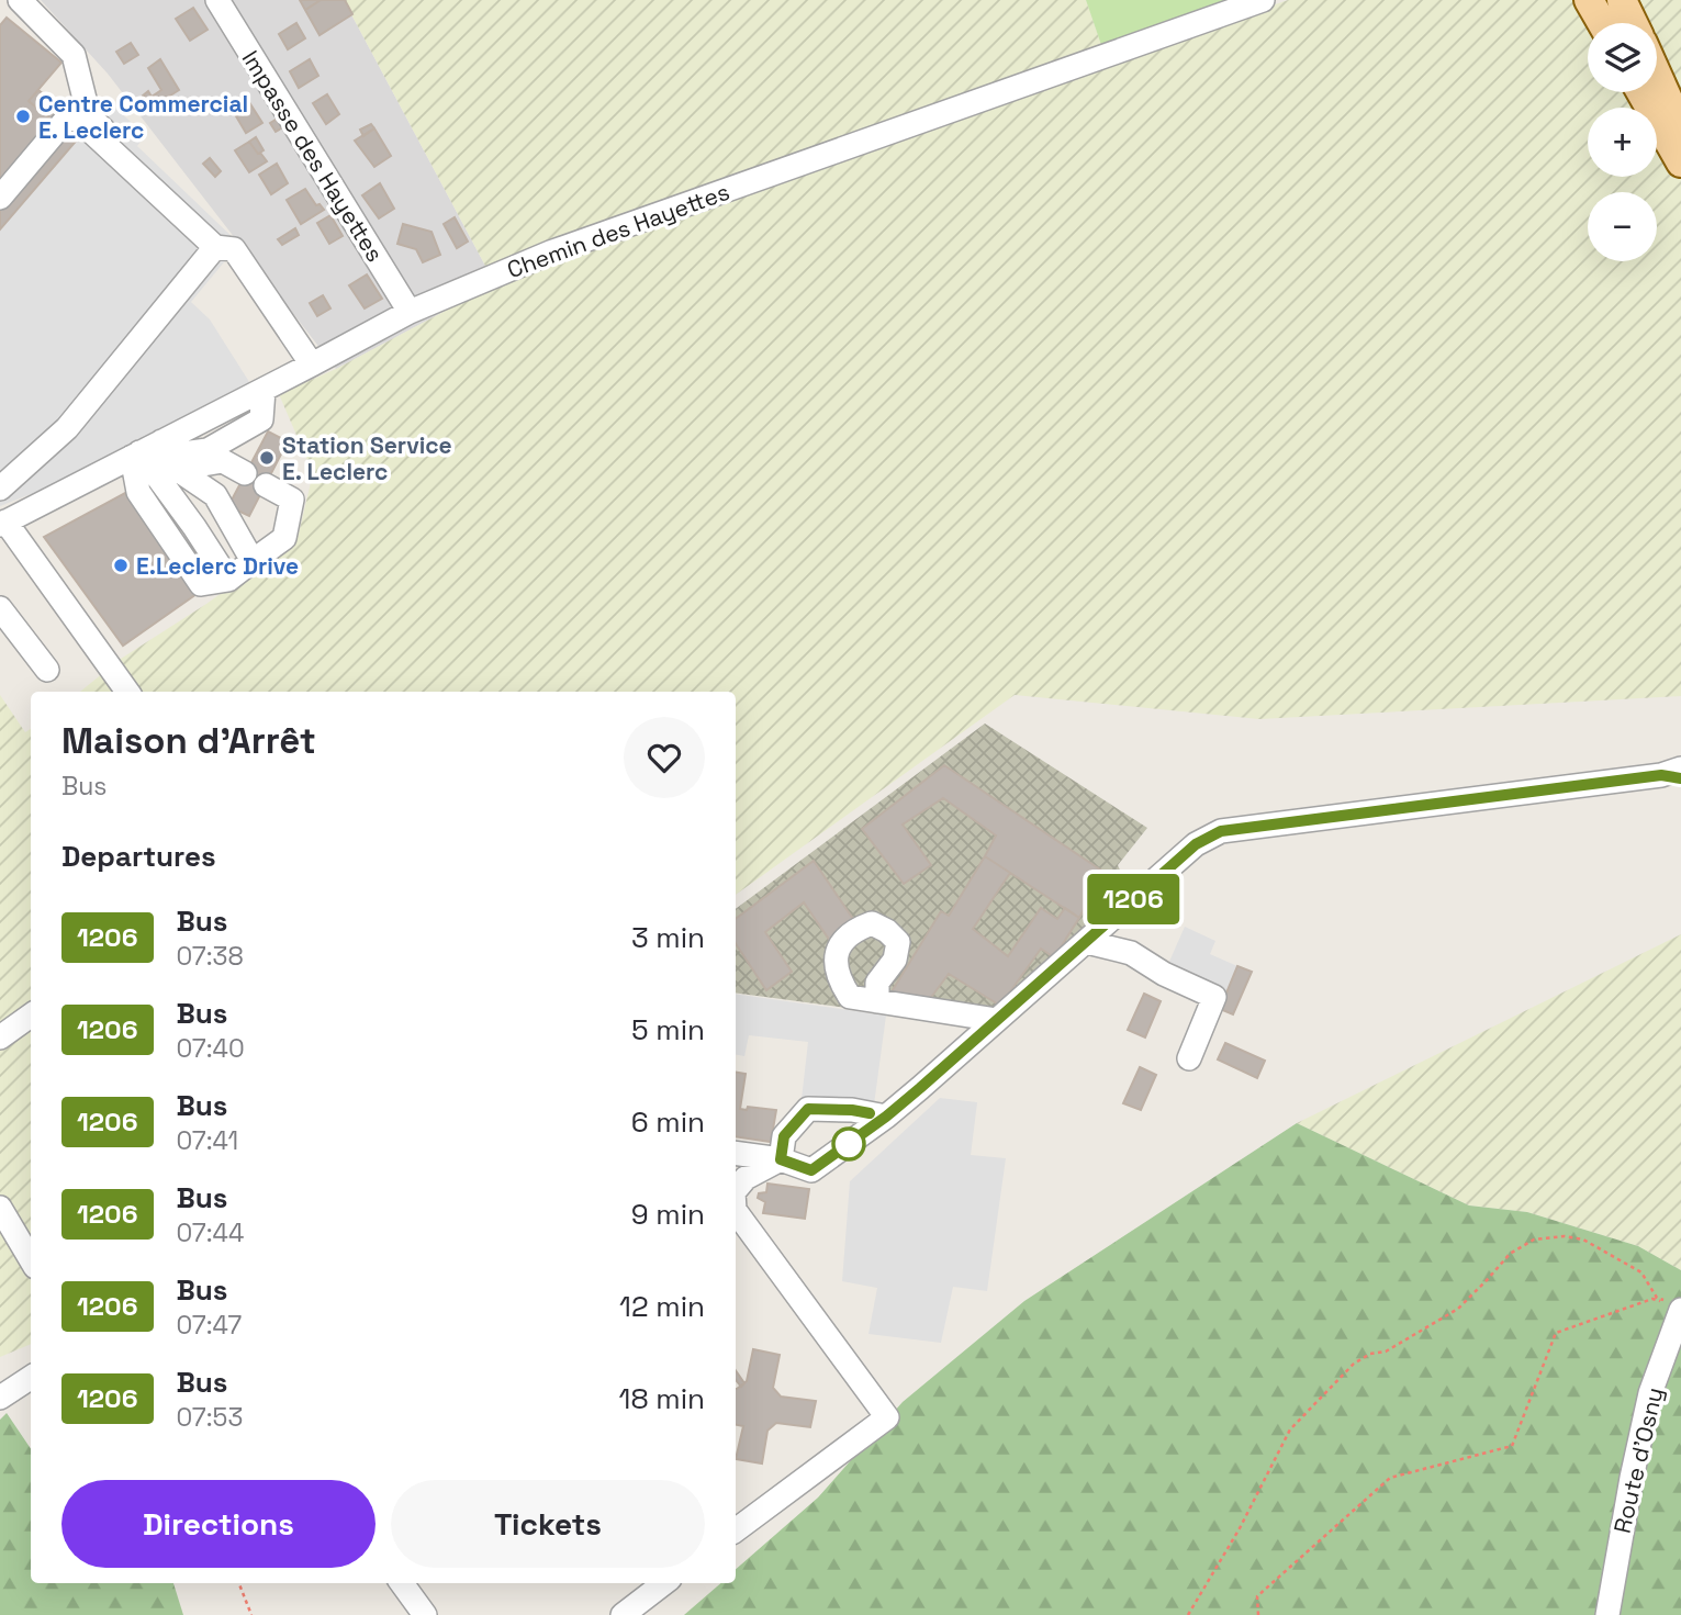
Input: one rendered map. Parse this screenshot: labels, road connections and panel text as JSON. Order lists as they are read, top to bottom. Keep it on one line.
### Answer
{"streets":{"street":["Impasse des Hayettes","Chemin des Hayettes","Route d'Osny"]},"crossings":[["Impasse des Hayettes","Chemin des Hayettes"]],"places":["Centre Commercial E. Leclerc","Station Service E. Leclerc","E.Leclerc Drive"],"lines":["bus line 1206"],"page":{"on_map":"1206","map_buttons":["+","−"],"heading":[["Maison d'Arrêt","Bus"],"Departures"],"list":[{"mark":"1206","name":"Bus","note":"07:38","value":"3 min"},{"mark":"1206","name":"Bus","note":"07:40","value":"5 min"},{"mark":"1206","name":"Bus","note":"07:41","value":"6 min"},{"mark":"1206","name":"Bus","note":"07:44","value":"9 min"},{"mark":"1206","name":"Bus","note":"07:47","value":"12 min"},{"mark":"1206","name":"Bus","note":"07:53","value":"18 min"}],"buttons":["Directions","Tickets"]}}
